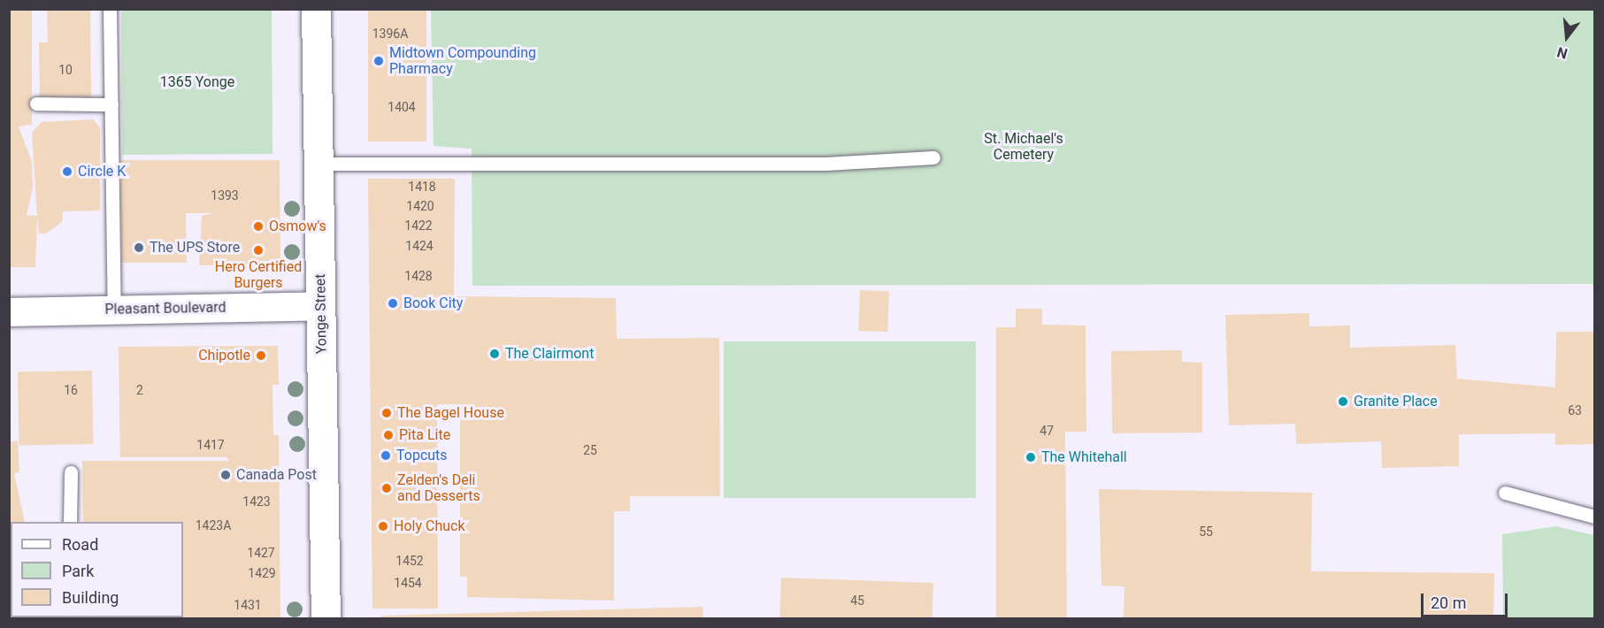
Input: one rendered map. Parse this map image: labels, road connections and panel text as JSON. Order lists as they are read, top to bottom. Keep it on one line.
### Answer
{"streets":{"main road":["Yonge Street"],"street":["Pleasant Boulevard"]},"crossings":[["Pleasant Boulevard","Yonge Street"]],"parks":["1365 Yonge","St. Michael's Cemetery"],"places":["Midtown Compounding Pharmacy","Circle K","Osmow's","The UPS Store","Hero Certified Burgers","Book City","The Clairmont","Chipotle","Granite Place","The Bagel House","Pita Lite","Topcuts","The Whitehall","Canada Post","Zelden's Deli and Desserts","Holy Chuck"],"house_numbers":["1396A","10","1404","1418","1393","1420","1422","1424","1428","16","2","63","47","1417","25","1423","1423A","55","1427","1452","1429","1454","45","1431"],"legend":["Road","Park","Building"],"scale_bar":"20 m","north":"bottom"}
